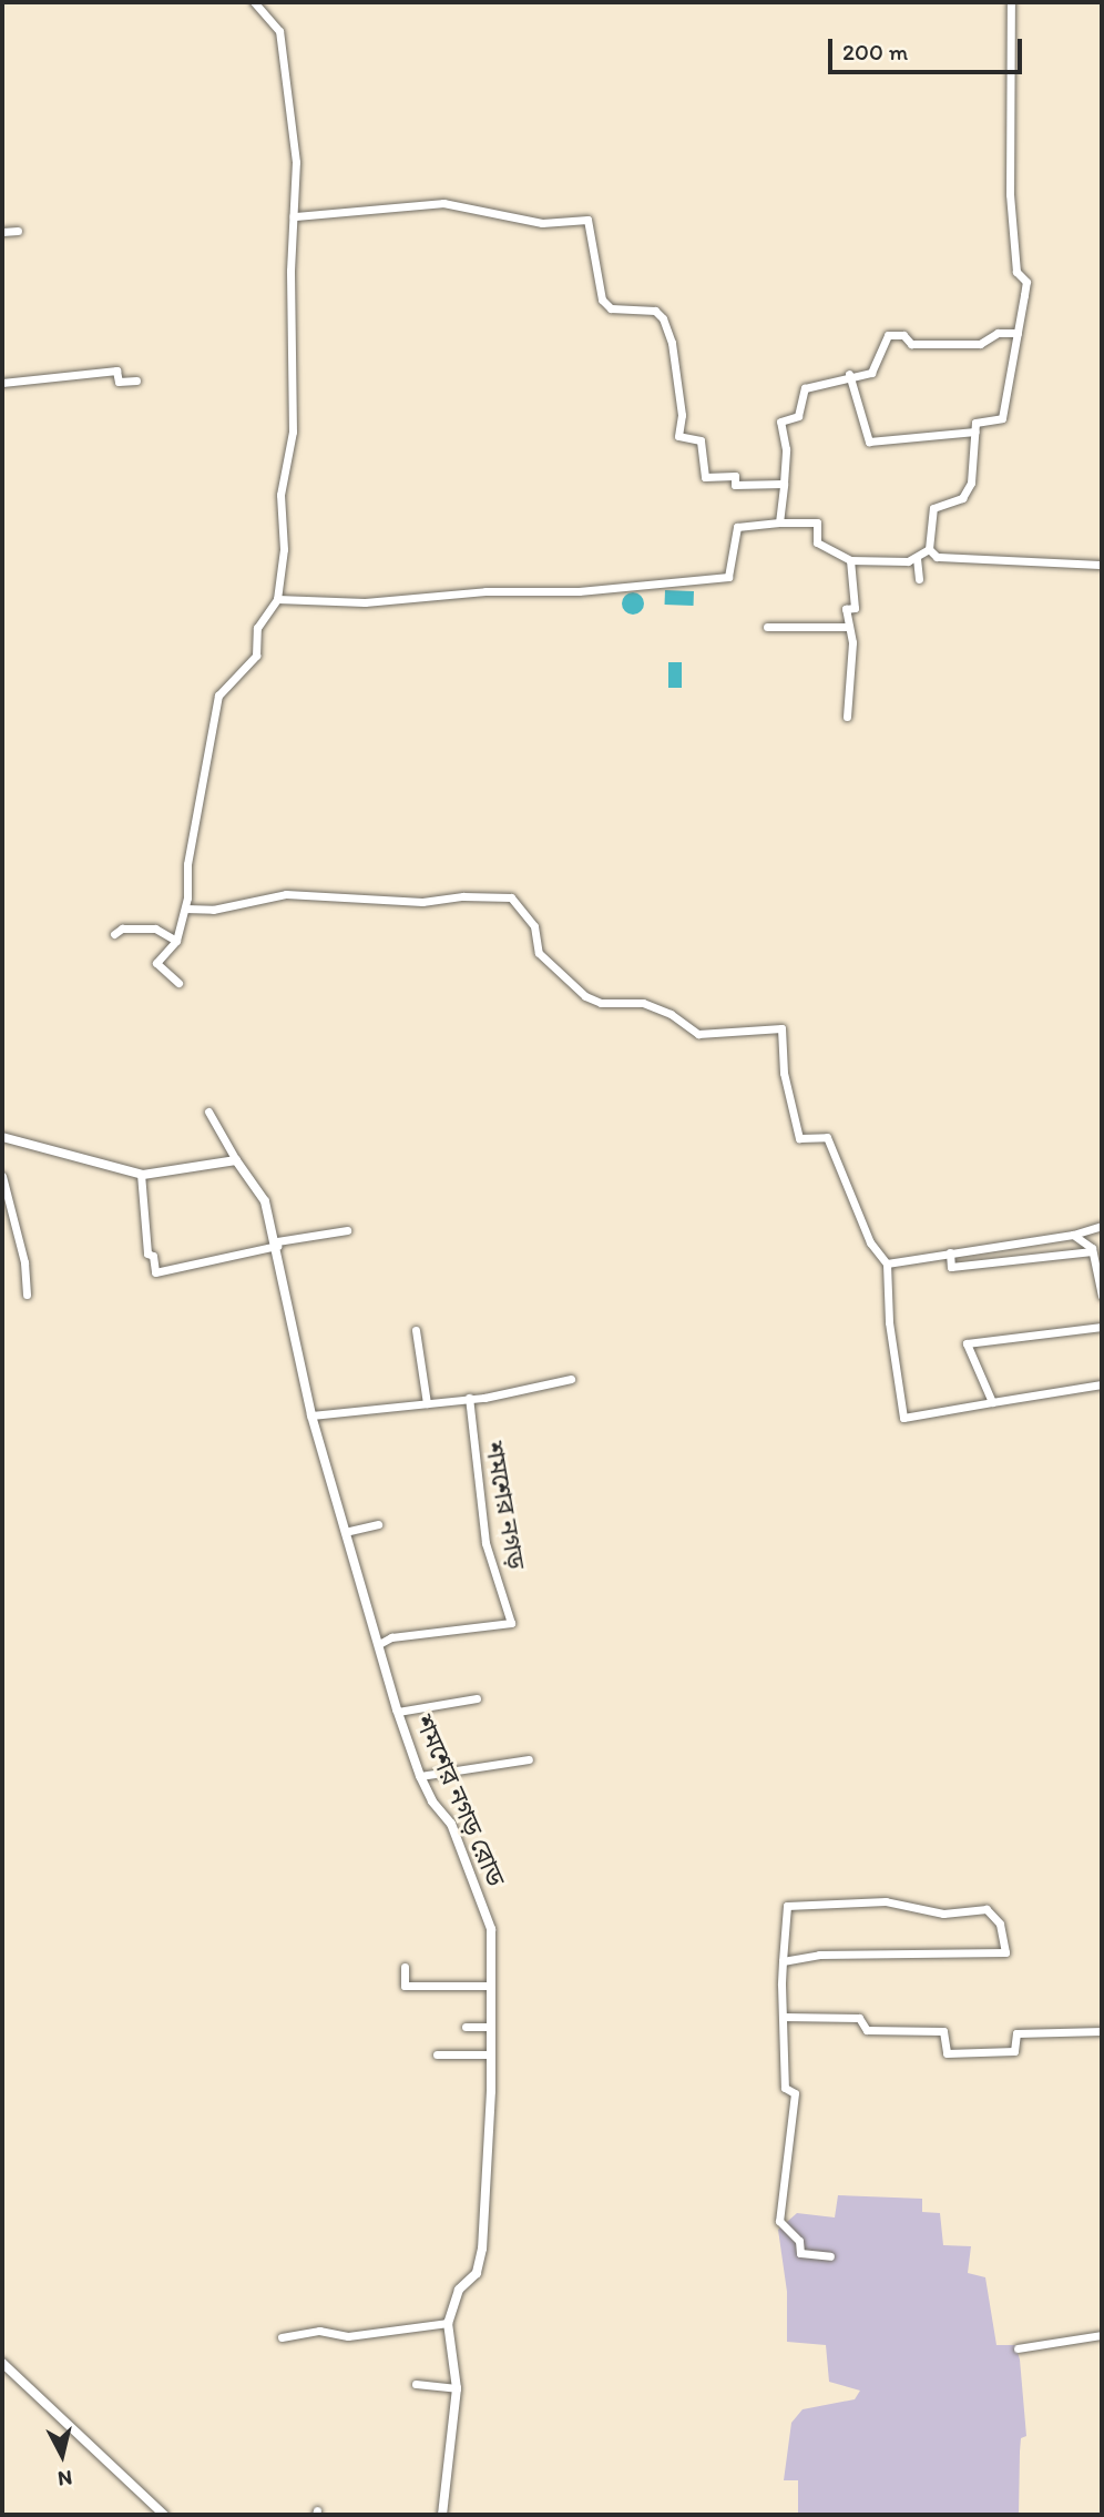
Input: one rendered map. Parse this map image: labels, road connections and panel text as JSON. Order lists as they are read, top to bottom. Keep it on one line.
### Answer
{"streets":{"street":["শমশের নগড়","শমশের নগড় রোড"]},"crossings":[["শমশের নগড়","শমশের নগড় রোড"]],"scale_bar":"200 m","north":"bottom"}
